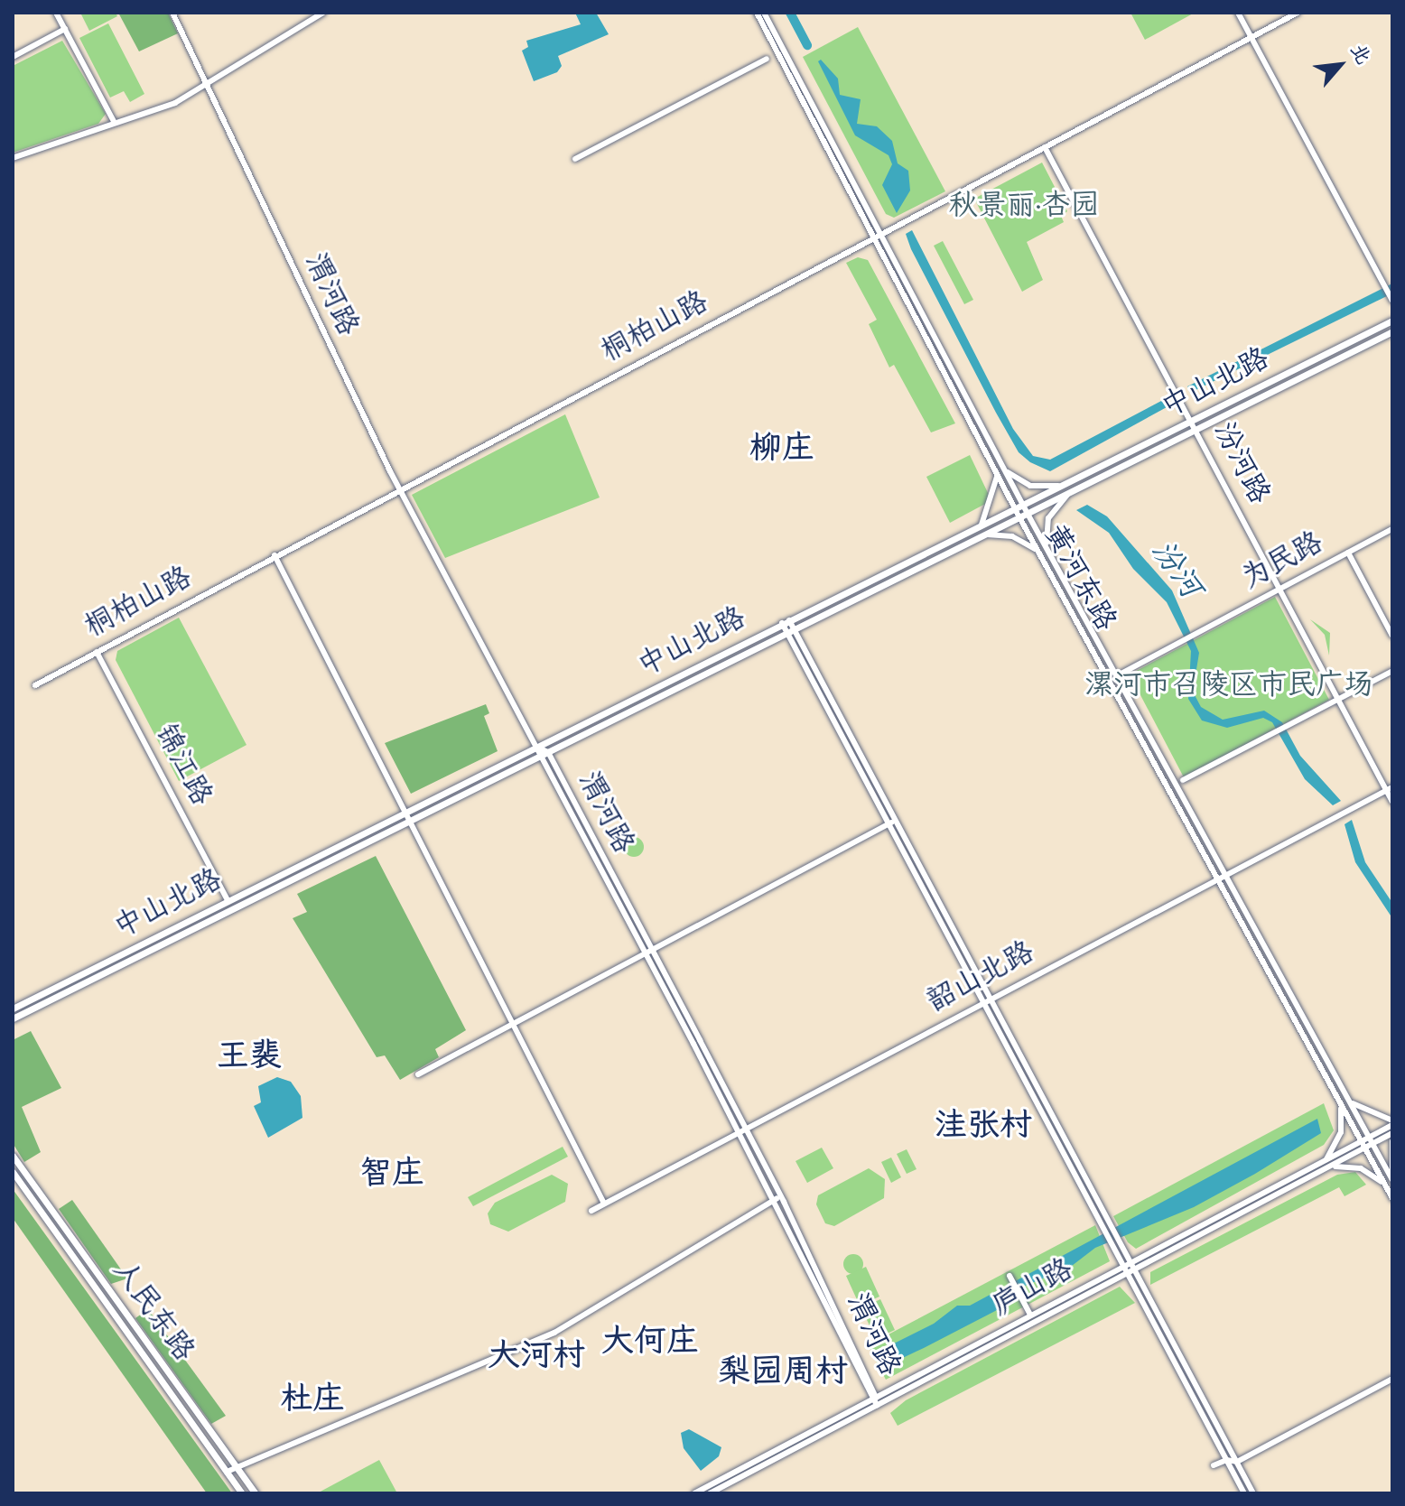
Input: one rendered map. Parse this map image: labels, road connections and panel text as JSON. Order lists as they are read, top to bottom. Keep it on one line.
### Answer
{"streets":{"main road":["中山北路","人民东路"],"street":["渭河路","桐柏山路","汾河路","为民路","黄河东路","锦江路","韶山北路","庐山路"]},"crossings":[["渭河路","桐柏山路"],["渭河路","中山北路"],["渭河路","韶山北路"],["渭河路","庐山路"],["桐柏山路","汾河路"],["桐柏山路","黄河东路"],["桐柏山路","锦江路"],["中山北路","汾河路"],["中山北路","黄河东路"],["中山北路","锦江路"],["汾河路","为民路"],["汾河路","韶山北路"],["为民路","黄河东路"],["黄河东路","韶山北路"],["黄河东路","庐山路"]],"districts":["柳庄","王裴","洼张村","智庄","大何庄","大河村","梨园周村","杜庄"],"water":["汾河"],"parks":["秋景丽·杏园","漯河市召陵区市民广场"],"north":"top right"}
